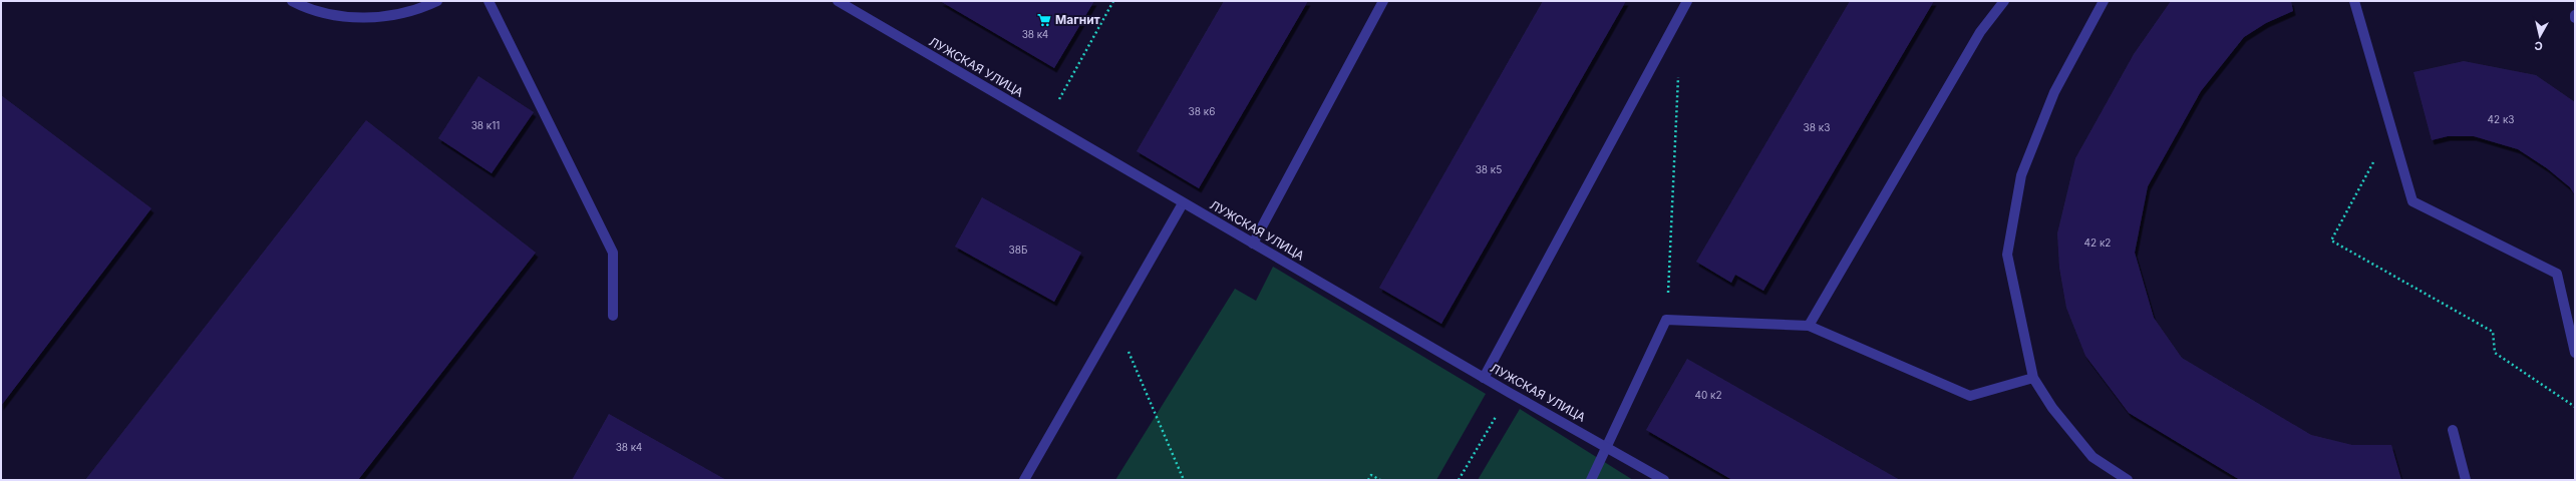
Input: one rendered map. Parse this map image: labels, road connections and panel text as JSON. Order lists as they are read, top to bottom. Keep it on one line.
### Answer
{"streets":{"street":["ЛУЖСКАЯ УЛИЦА"]},"places":{"supermarket":["Магнит"]},"house_numbers":["38 к4","38 к6","42 к3","38 к11","38 к3","38 к5","42 к2","38Б","40 к2","38 к4"],"north":"bottom"}
